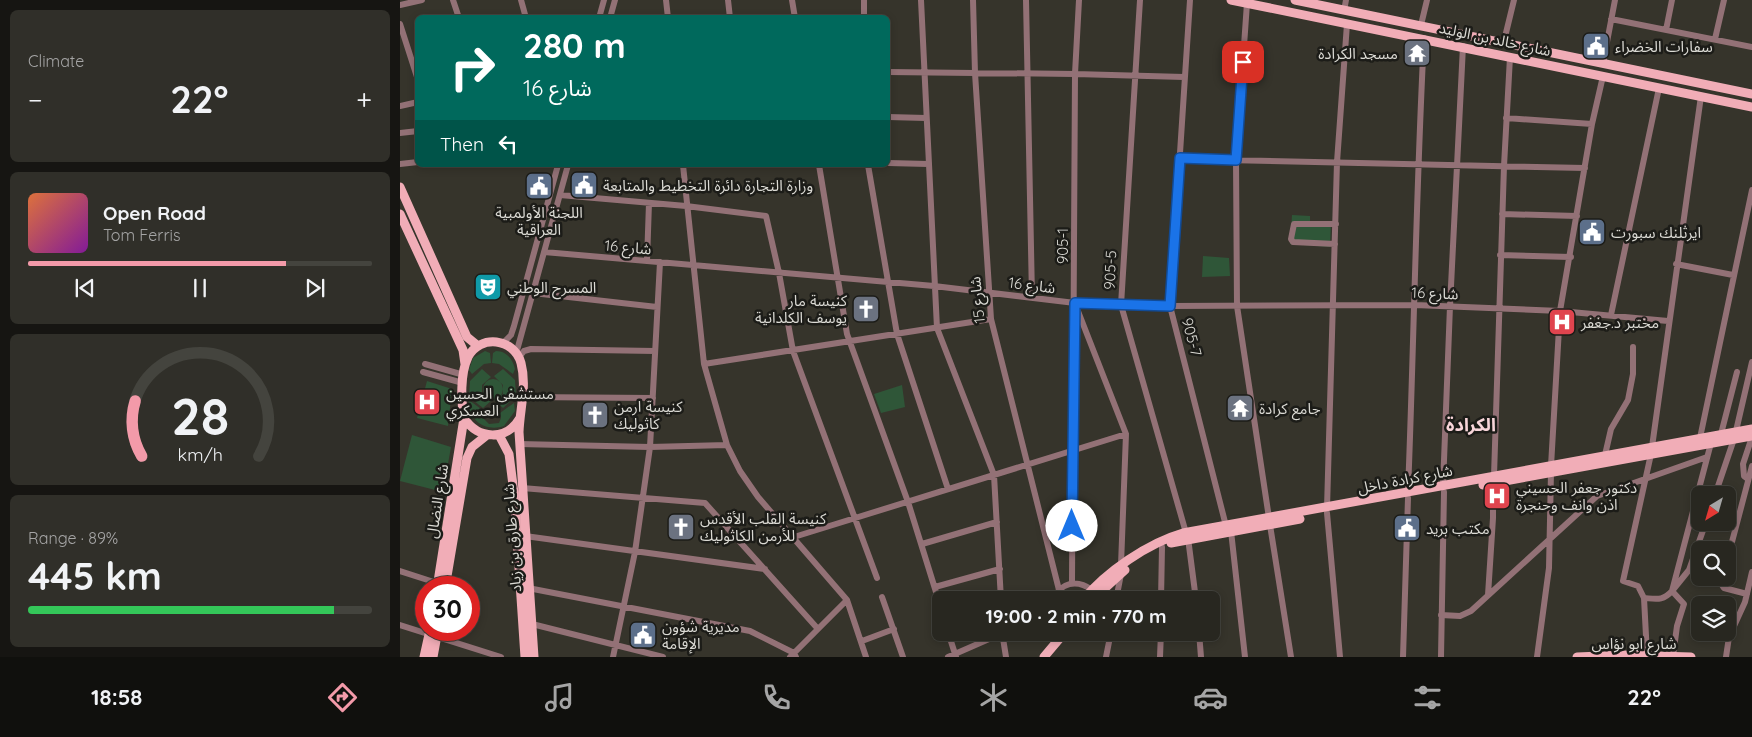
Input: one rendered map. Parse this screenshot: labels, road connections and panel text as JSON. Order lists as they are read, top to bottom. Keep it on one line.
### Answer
{"streets":{"main road":["شارع خالد بن الوليد","شارع كرادة داخل","شارع النضال","شارع طارق بن زياد","شارع ابو نؤاس"],"street":["905-1","شارع 16","905-5","شارع 15","905-7"]},"crossings":[["905-1","شارع 16"],["شارع 16","905-5"],["شارع 16","شارع 15"],["شارع 16","905-7"],["905-5","شارع كرادة داخل"],["905-7","شارع كرادة داخل"],["شارع النضال","شارع طارق بن زياد"]],"districts":["الكرادة"],"places":{"public building":["سفارات الخضراء","وزارة التجارة دائرة التخطيط والمتابعة","اللجنة الأولمبية العراقية","ايرثلنك سبورت","مكتب بريد","مديرية شؤون الإقامة"],"temple":["مسجد الكرادة","جامع كرادة"],"theatre":["المسرح الوطني"],"church":["كنيسة مار يوسف الكلدانية","كنيسة ارمن كاثوليك","كنيسة القلب الأقدس للأرمن الكاثوليك"],"hospital":["مختبر د.جغفر","مستشفى الحسين العسكري","دكتور جعفر الحسيني اذن وانف وحنجرة"]},"north":"bottom left","page":{"tile":["Climate",["Range · 89%","445 km"]],"turn":["280 m","شارع 16"],"heat":["−","22°","+"],"then":"Then","song":["Open Road","Tom Ferris"],"limit":"30","trip":"19:00 · 2 min · 770 m","tabs":["18:58","22°"],"gauge":["28","km/h"]}}
